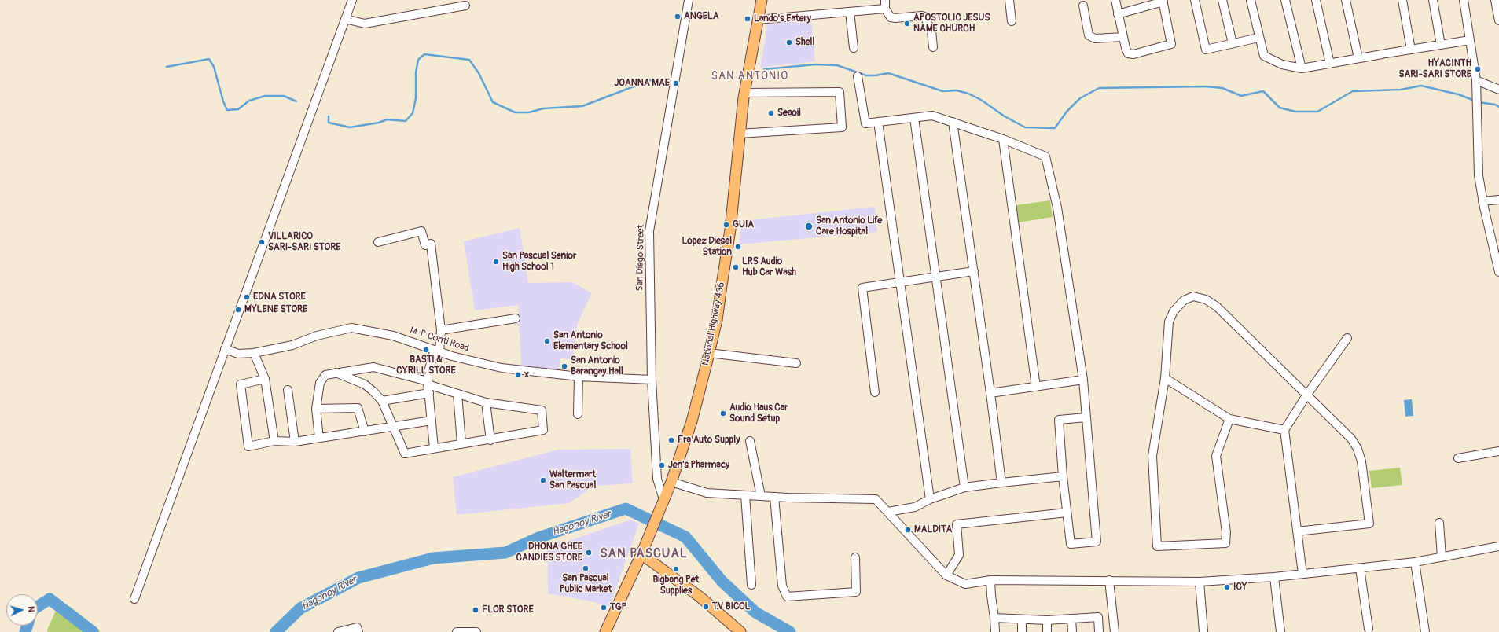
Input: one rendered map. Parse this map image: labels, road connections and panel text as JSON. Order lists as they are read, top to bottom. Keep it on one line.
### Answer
{"streets":{"main road":["National Highway 436"],"street":["San Diego Street","M. P. Conti Road"]},"crossings":[["San Diego Street","National Highway 436"],["San Diego Street","M. P. Conti Road"]],"districts":["SAN ANTONIO","SAN PASCUAL"],"water":["Hagonoy River"],"places":["ANGELA","Lando's Eatery","APOSTOLIC JESUS NAME CHURCH","Shell","HYACINTH SARI-SARI STORE","JOANNA MAE","Seaoil","GUIA","San Antonio Life Care Hospital","VILLARICO SARI-SARI STORE","Lopez Diesel Station","San Pascual Senior High School 1","LRS Audio Hub Car Wash","EDNA STORE","MYLENE STORE","San Antonio Elementary School","BASTI & CYRILL STORE","San Antonio Barangay Hall","x","Audio Haus Car Sound Setup","Fra Auto Supply","Jen's Pharmacy","Waltermart San Pascual","MALDITA","DHONA GHEE CANDIES STORE","San Pascual Public Market","Bigbang Pet Supplies","ICY","T.V BICOL","TGP","FLOR STORE"],"north":"right"}
